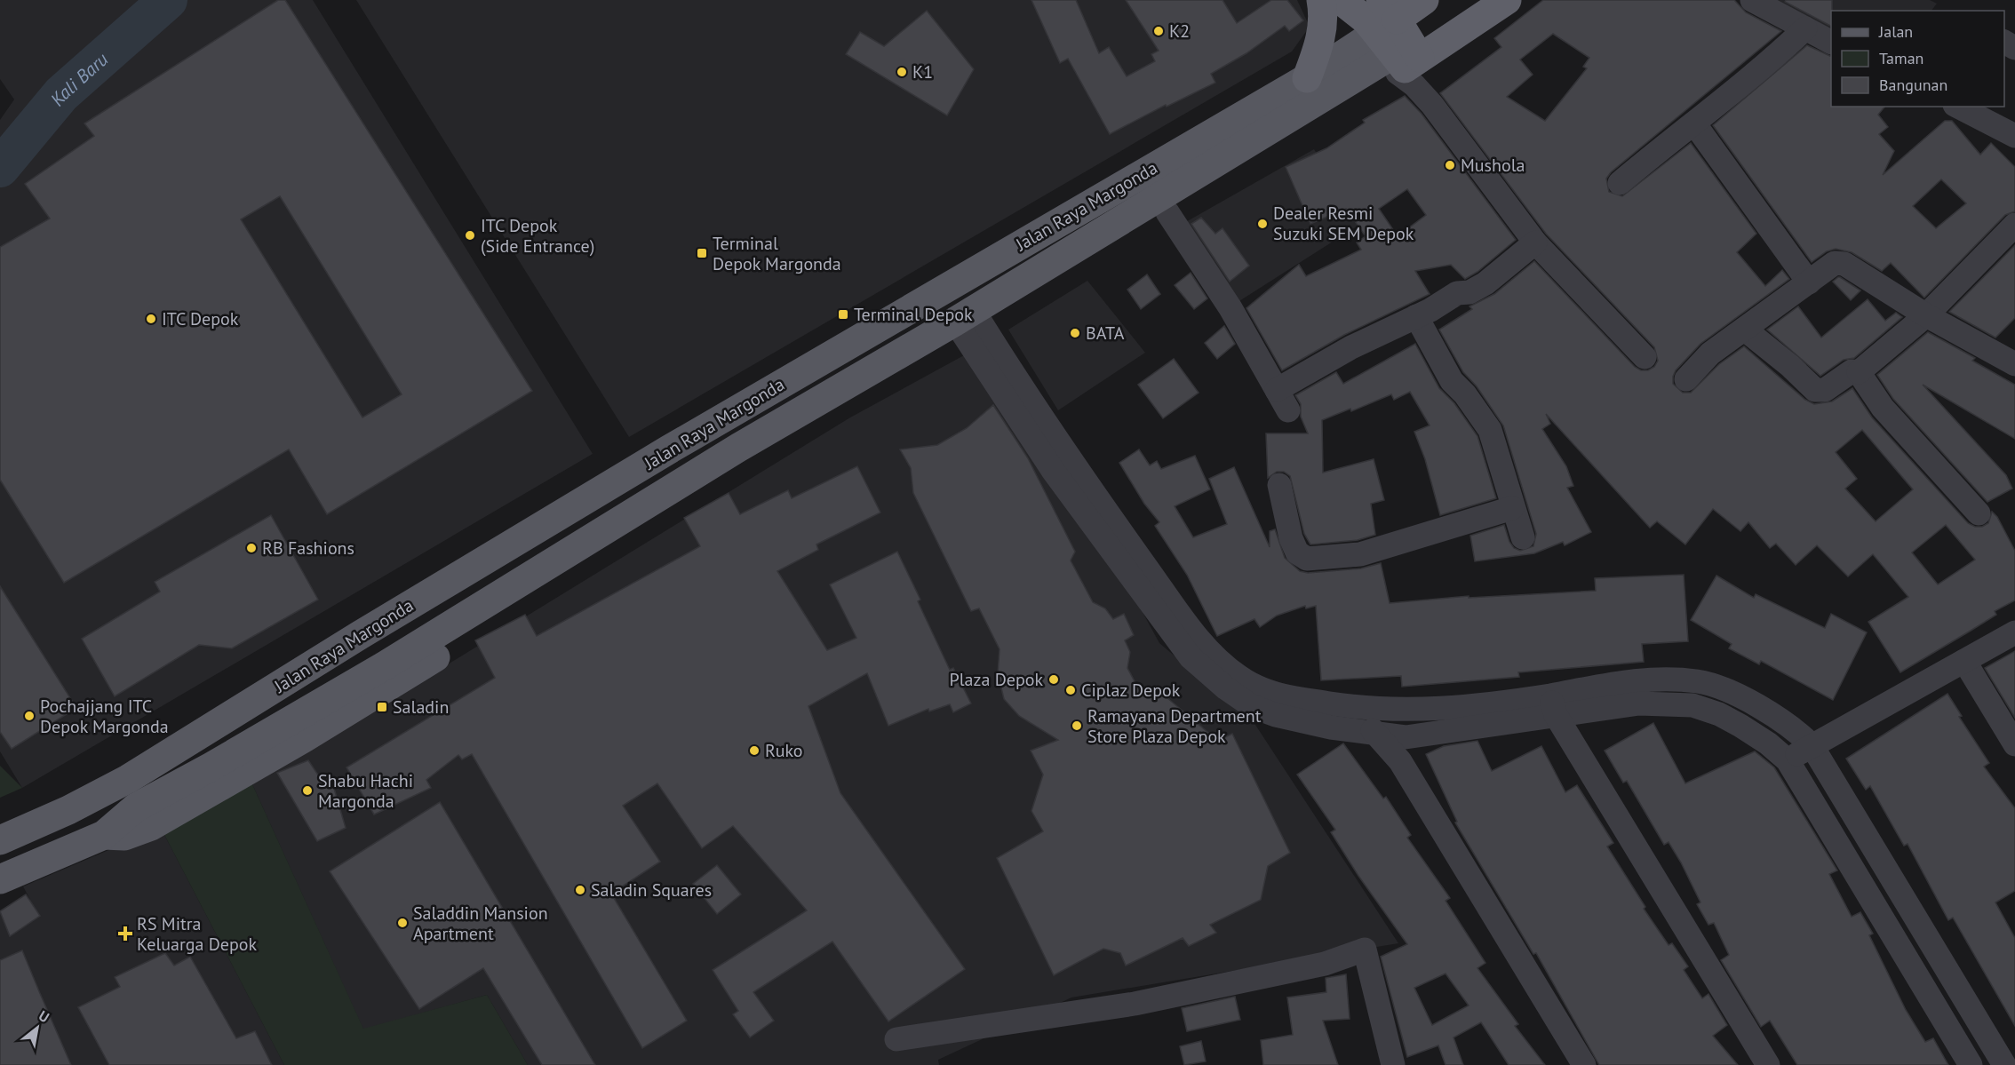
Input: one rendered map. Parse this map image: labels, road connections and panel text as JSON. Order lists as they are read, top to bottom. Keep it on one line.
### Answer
{"streets":{"highway":["Jalan Raya Margonda"]},"water":["Kali Baru"],"places":{"other":["K2","K1","Mushola","Dealer Resmi Suzuki SEM Depok","ITC Depok (Side Entrance)","ITC Depok","BATA","RB Fashions","Plaza Depok","Ciplaz Depok","Pochajjang ITC Depok Margonda","Ramayana Department Store Plaza Depok","Ruko","Shabu Hachi Margonda","Saladin Squares","Saladdin Mansion Apartment"],"transit":["Terminal Depok Margonda","Terminal Depok","Saladin"],"health":["RS Mitra Keluarga Depok"]},"legend":["Jalan","Taman","Bangunan"],"north":"top right"}
